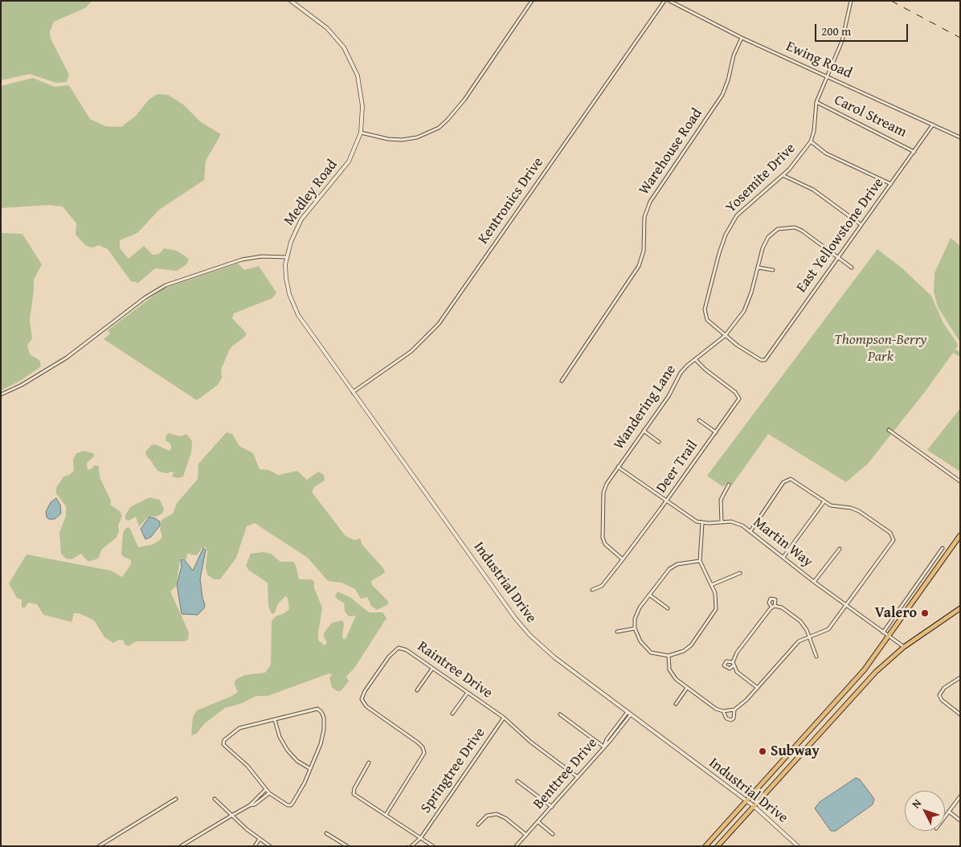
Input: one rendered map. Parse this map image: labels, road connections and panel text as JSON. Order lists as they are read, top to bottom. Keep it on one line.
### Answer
{"streets":{"street":["Ewing Road","Carol Stream","Warehouse Road","Yosemite Drive","Medley Road","Kentronics Drive","East Yellowstone Drive","Wandering Lane","Deer Trail","Martin Way","Industrial Drive","Raintree Drive","Springtree Drive","Benttree Drive"]},"crossings":[["Ewing Road","Warehouse Road"],["Ewing Road","Yosemite Drive"],["Ewing Road","East Yellowstone Drive"],["Carol Stream","Yosemite Drive"],["Carol Stream","East Yellowstone Drive"],["Yosemite Drive","East Yellowstone Drive"],["Yosemite Drive","Wandering Lane"],["Medley Road","Industrial Drive"],["Kentronics Drive","Industrial Drive"],["East Yellowstone Drive","Wandering Lane"],["Wandering Lane","Deer Trail"],["Wandering Lane","Martin Way"],["Deer Trail","Martin Way"],["Industrial Drive","Benttree Drive"],["Raintree Drive","Springtree Drive"],["Raintree Drive","Benttree Drive"]],"parks":["Thompson-Berry Park"],"places":["Valero","Subway"],"scale_bar":"200 m","north":"top left"}
